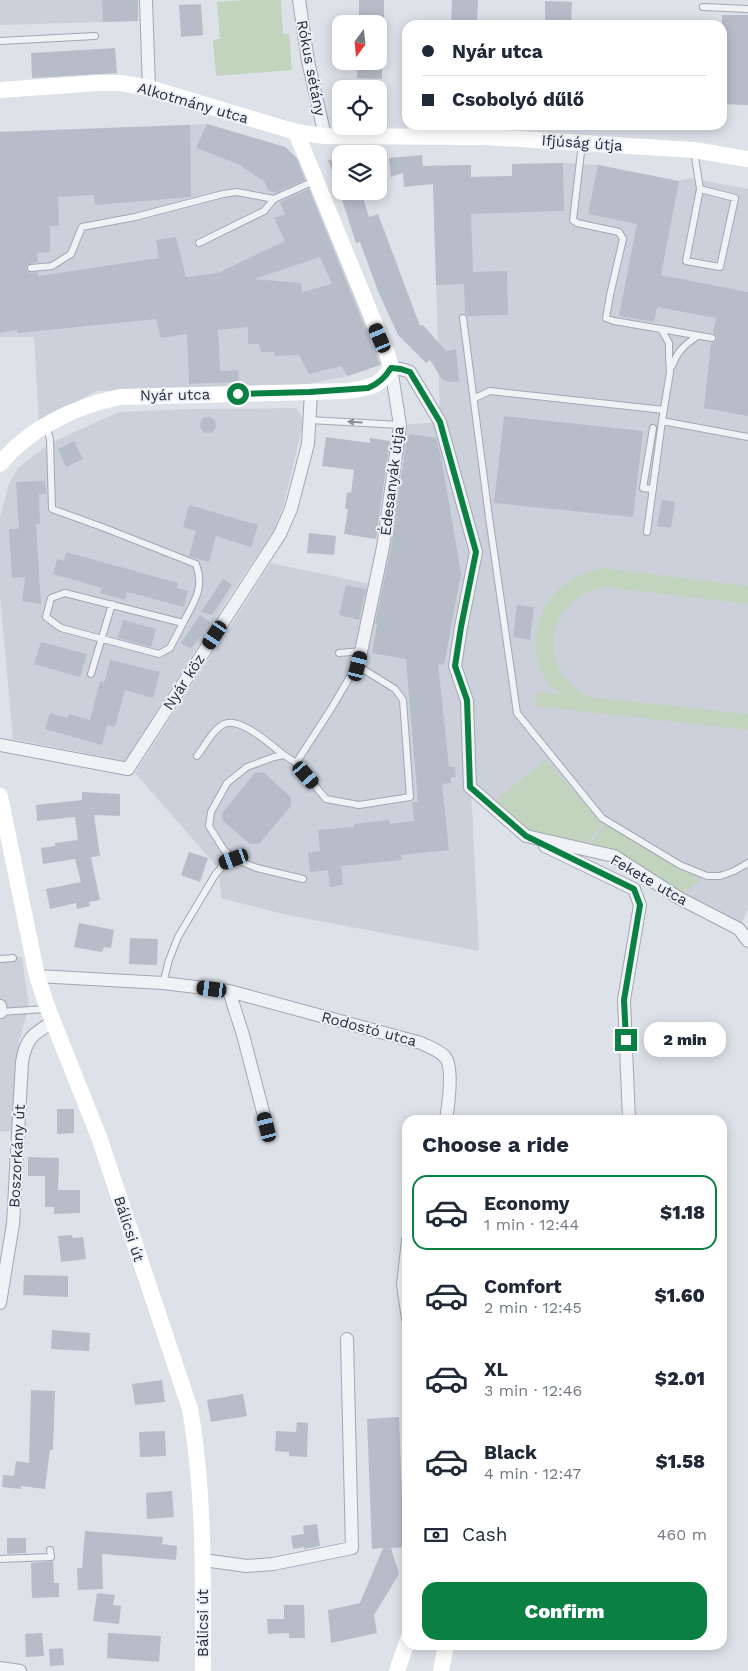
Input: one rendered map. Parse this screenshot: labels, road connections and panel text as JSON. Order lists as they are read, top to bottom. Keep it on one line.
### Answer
{"streets":{"street":["Rókus sétány","Alkotmány utca","Ifjúság útja","Nyár utca","Édesanyák útja","Nyár köz","Fekete utca","Rodostó utca","Boszorkány út","Bálicsi út"]},"crossings":[["Rókus sétány","Ifjúság útja"],["Alkotmány utca","Ifjúság útja"],["Alkotmány utca","Édesanyák útja"],["Ifjúság útja","Édesanyák útja"],["Nyár utca","Édesanyák útja"],["Nyár utca","Nyár köz"],["Nyár utca","Fekete utca"],["Édesanyák útja","Fekete utca"],["Rodostó utca","Bálicsi út"],["Boszorkány út","Bálicsi út"]],"north":"bottom","page":{"banner":["Nyár utca","Csobolyó dűlő"],"bubble":"2 min","heading":"Choose a ride","list":[{"name":"Economy","note":"1 min · 12:44","value":"$1.18"},{"name":"Comfort","note":"2 min · 12:45","value":"$1.60"},{"name":"XL","note":"3 min · 12:46","value":"$2.01"},{"name":"Black","note":"4 min · 12:47","value":"$1.58"}],"pay":["Cash","460 m"],"buttons":"Confirm"}}
